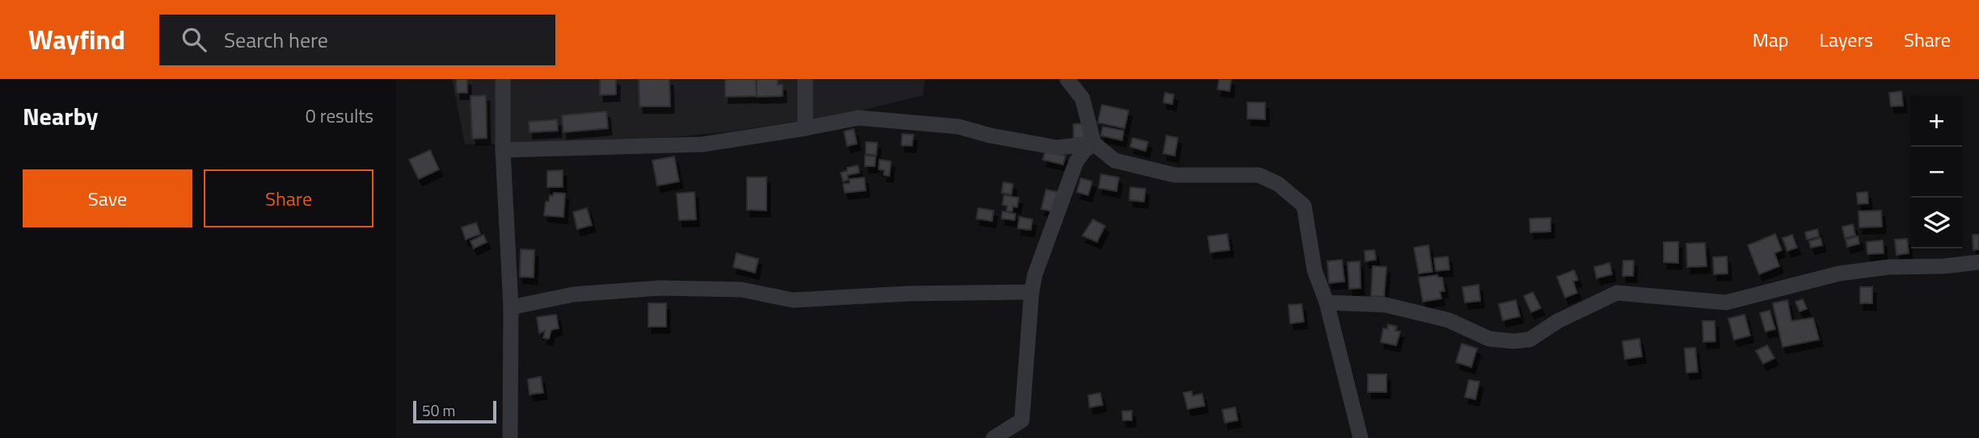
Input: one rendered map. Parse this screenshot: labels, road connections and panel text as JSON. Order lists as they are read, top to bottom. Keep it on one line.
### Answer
{"scale_bar":"50 m","page":{"header":"Wayfind","search":"Search here","nav":["Map","Layers","Share"],"heading":["Nearby","0 results"],"map_buttons":["+","−"],"buttons":["Save","Share"],"scale":"50 m"}}
